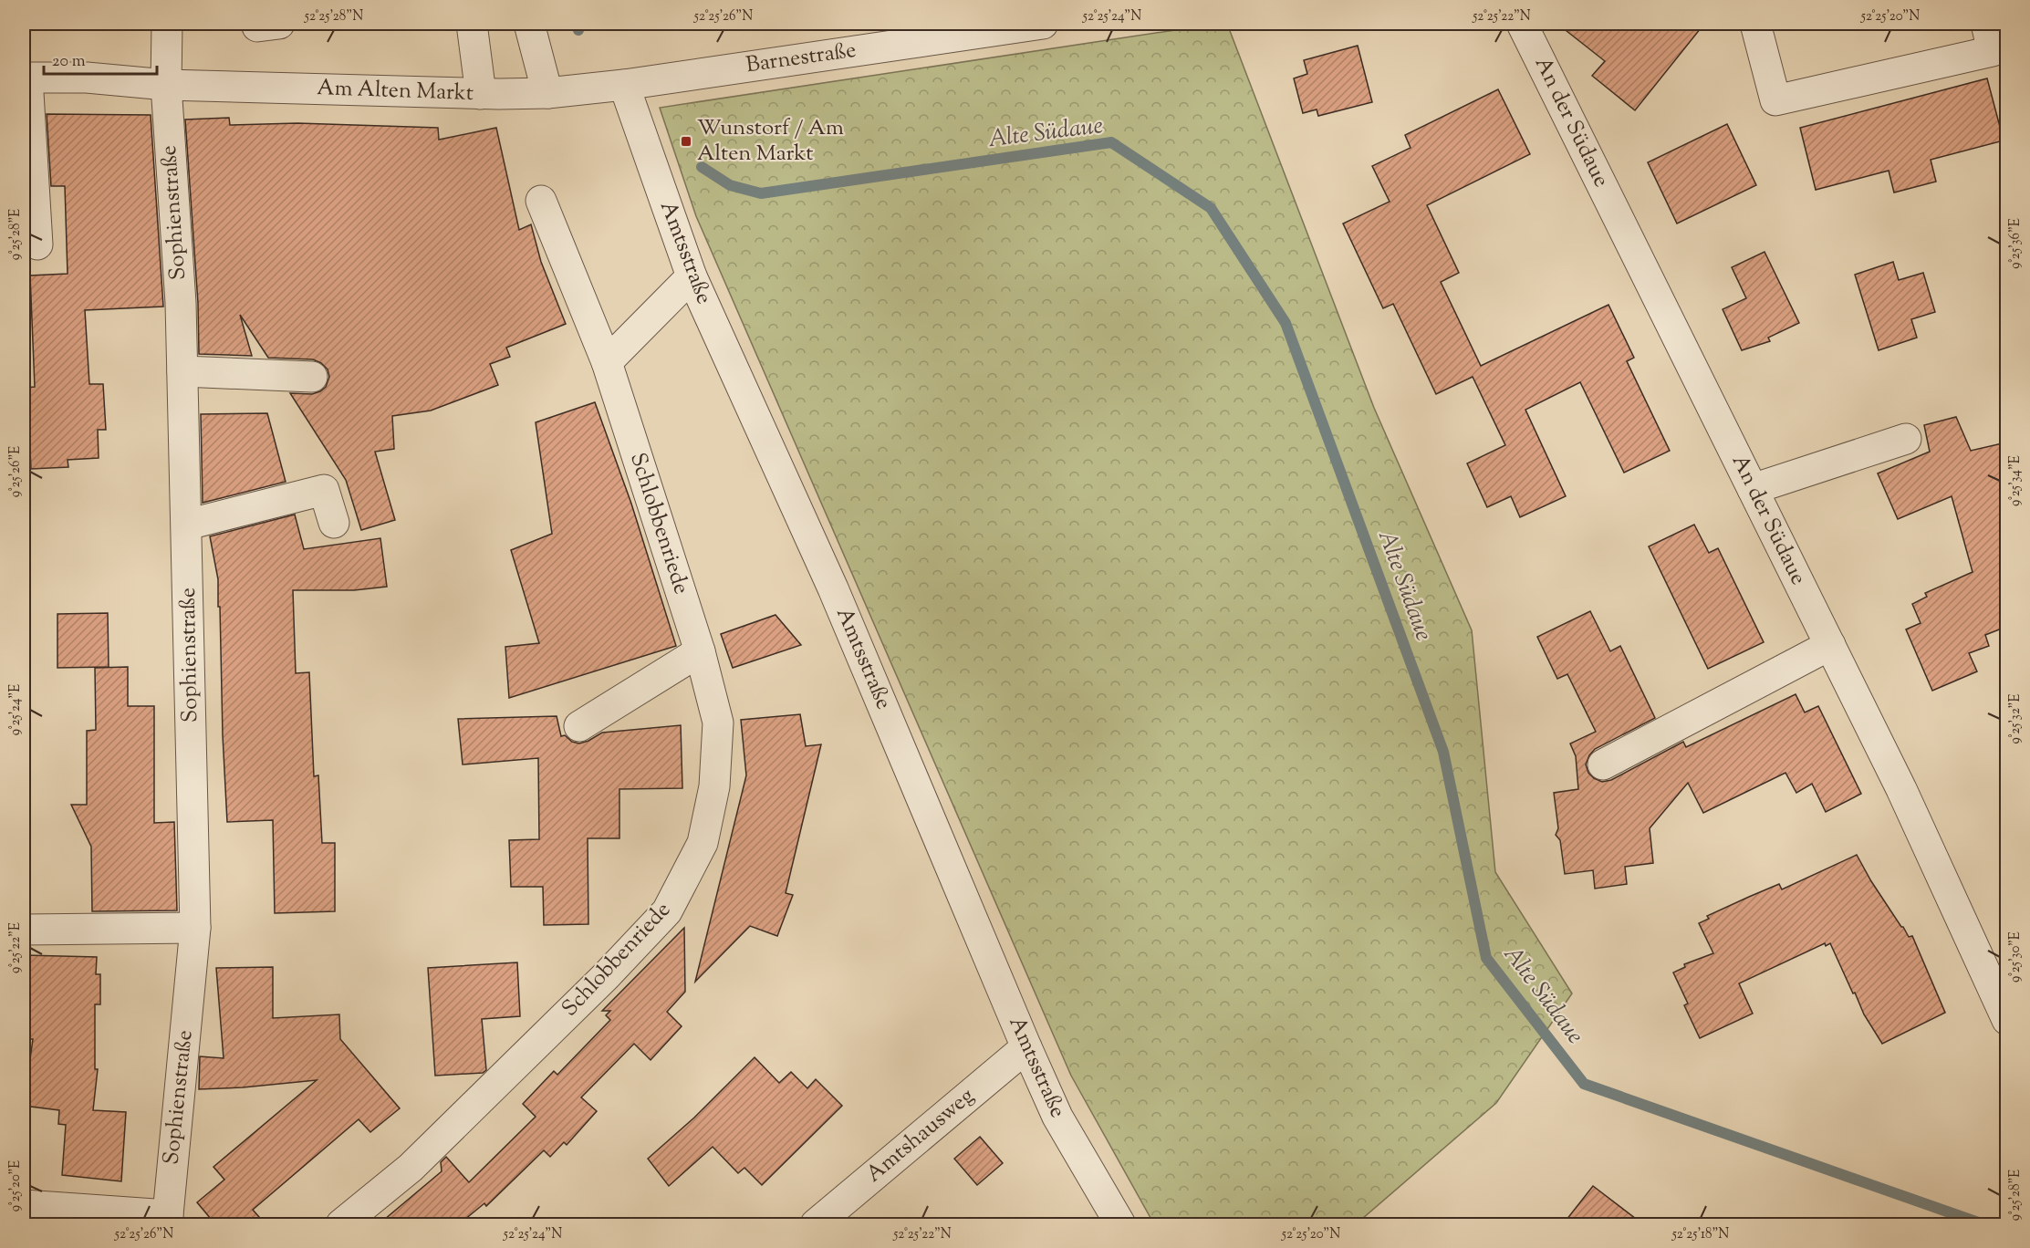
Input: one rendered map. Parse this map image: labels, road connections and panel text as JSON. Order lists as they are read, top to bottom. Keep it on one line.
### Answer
{"streets":{"street":["Barnestraße","Am Alten Markt","An der Südaue","Sophienstraße","Amtsstraße","Schlobbenriede","Amtshausweg"]},"crossings":[["Barnestraße","Am Alten Markt"],["Barnestraße","Amtsstraße"],["Am Alten Markt","Sophienstraße"],["Am Alten Markt","Amtsstraße"],["Amtsstraße","Amtshausweg"]],"water":["Alte Südaue"],"places":{"transit":["Wunstorf / Am Alten Markt"]},"scale_bar":"20 m","coordinates":["52°25'28\"N","52°25'26\"N","52°25'24\"N","52°25'22\"N","52°25'20\"N","9°25'28\"E","9°25'36\"E","9°25'26\"E","9°25'34\"E","9°25'24\"E","9°25'32\"E","9°25'22\"E","9°25'30\"E","9°25'20\"E","52°25'18\"N"]}
